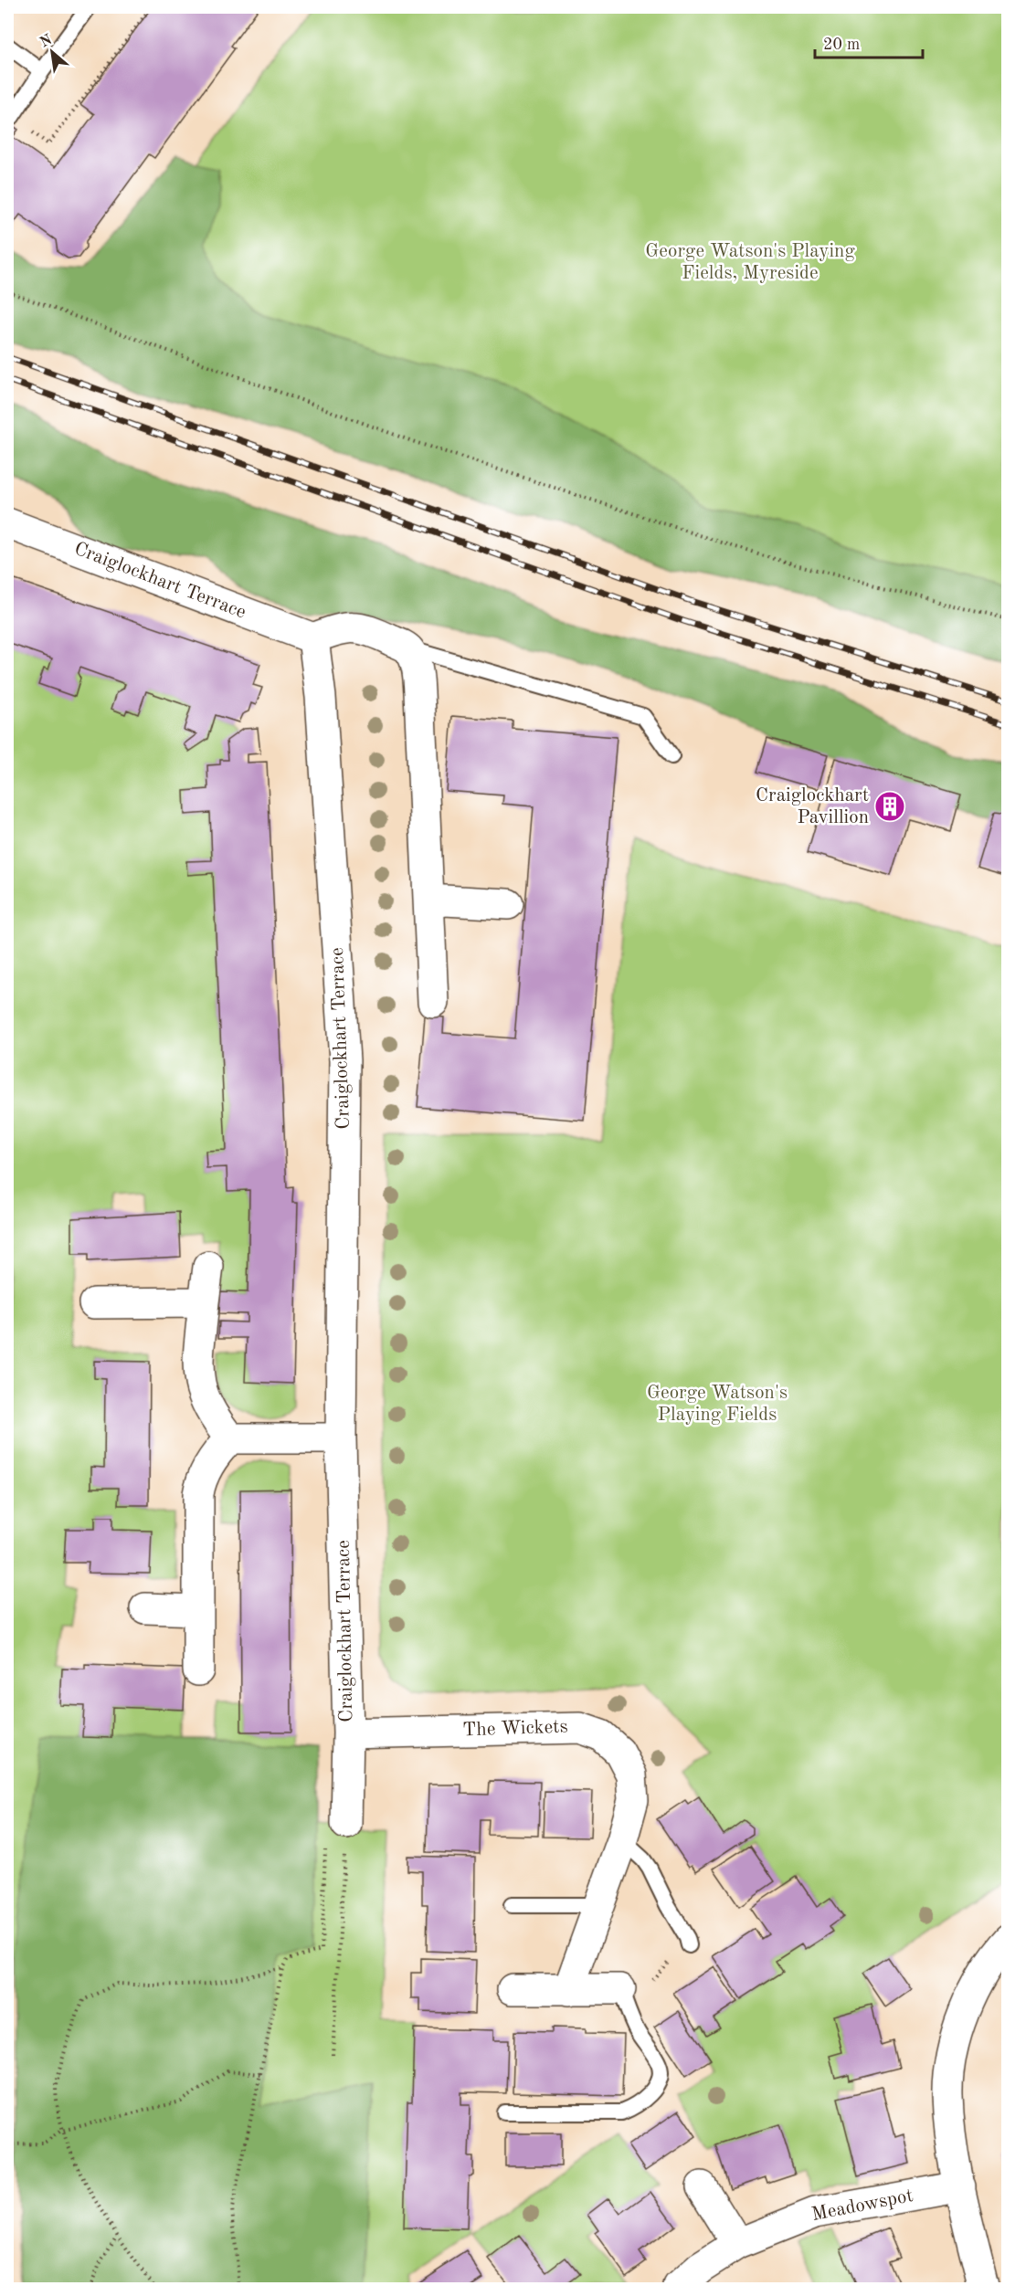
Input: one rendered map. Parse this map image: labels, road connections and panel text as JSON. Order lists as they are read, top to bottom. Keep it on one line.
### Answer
{"streets":{"street":["Craiglockhart Terrace","The Wickets","Meadowspot"]},"crossings":[["Craiglockhart Terrace","The Wickets"]],"parks":["George Watson's Playing Fields, Myreside","George Watson's Playing Fields"],"places":{"building":["Craiglockhart Pavillion"]},"scale_bar":"20 m","north":"top left"}
